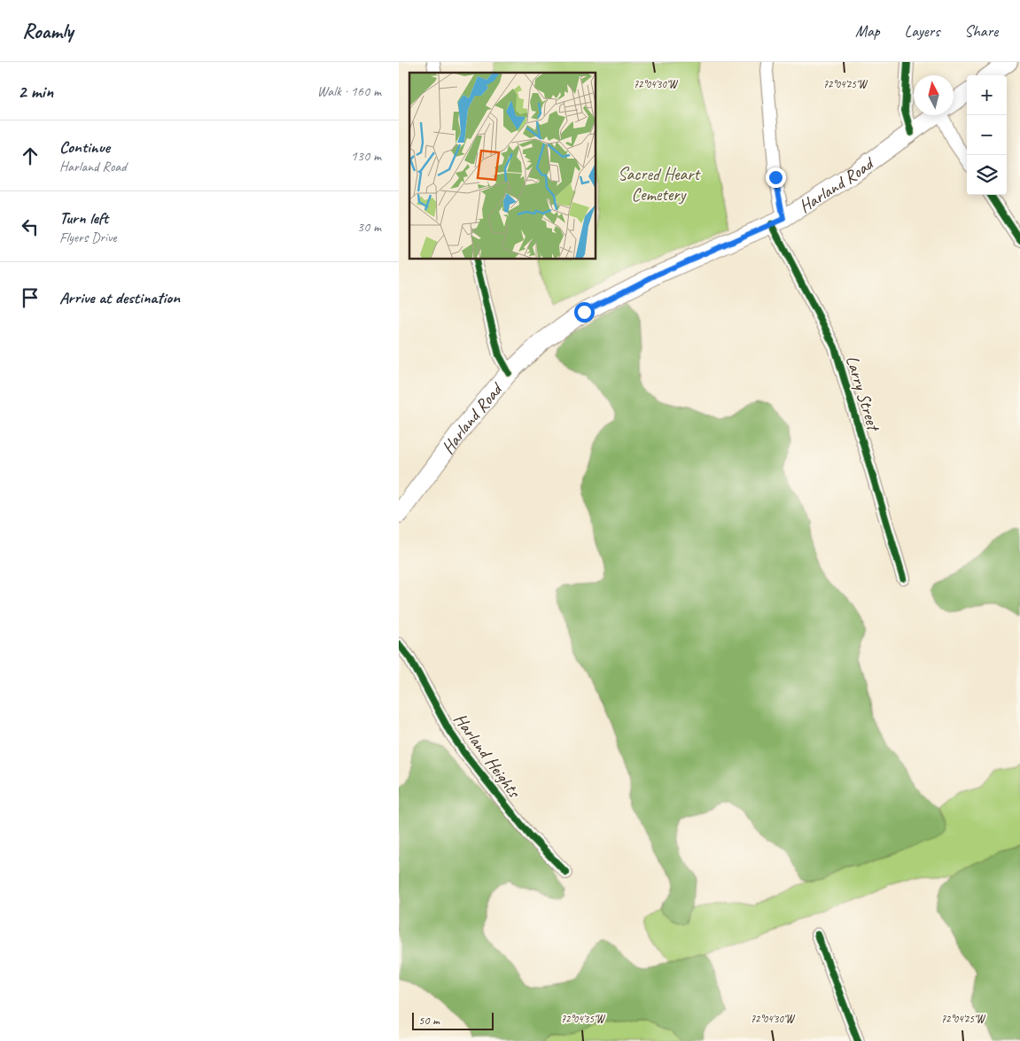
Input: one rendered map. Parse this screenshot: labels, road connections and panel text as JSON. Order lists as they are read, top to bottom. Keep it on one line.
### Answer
{"streets":{"main road":["Harland Road"],"street":["Larry Street","Harland Heights"]},"crossings":[["Harland Road","Larry Street"]],"parks":["Sacred Heart Cemetery"],"scale_bar":"50 m","north":"top","page":{"header":"Roamly","nav":["Map","Layers","Share"],"heading":["2 min","Walk · 160 m"],"map_buttons":["+","−"],"list":[["Continue","Harland Road","130 m"],["Turn left","Flyers Drive","30 m"],"Arrive at destination"],"scale":"50 m"},"coordinates":["72°04'30\"W","72°04'25\"W","72°04'35\"W"]}
